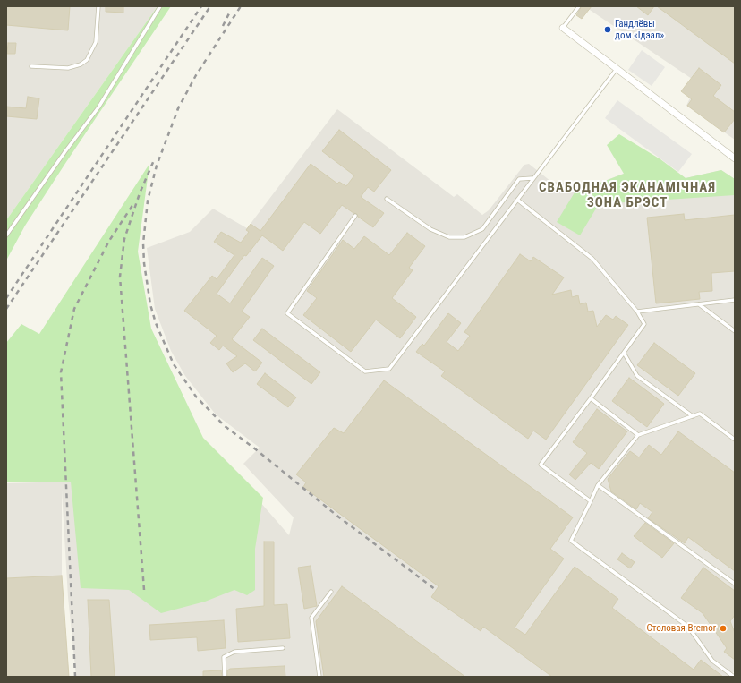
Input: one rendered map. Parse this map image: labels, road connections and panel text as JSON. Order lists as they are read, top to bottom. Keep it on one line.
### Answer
{"districts":["СВАБОДНАЯ ЭКАНАМІЧНАЯ ЗОНА БРЭСТ"],"places":["Гандлёвы дом «Ідэал»","Столовая Bremor"]}
